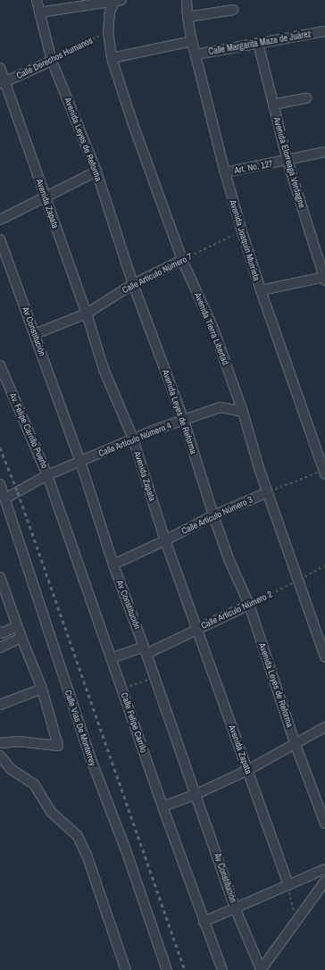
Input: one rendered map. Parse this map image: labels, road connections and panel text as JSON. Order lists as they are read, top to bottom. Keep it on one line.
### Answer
{"streets":{"street":["Calle Margarita Maza de Juárez","Calle Derechos Humanos","Avenida Leyes de Reforma","Avenida Elorreaga Verdagne","Art. No. 127","Avenida Zapata","Avenida Joaquín Murrieta","Calle Artículo Número 7","Avenida Tierra Libertad","Av Constitución","Av. Felipe Carrillo Puerto","Calle Artículo Número 4","Calle Artículo Número 3","Calle Artículo Número 2","Calle Felipe Carrilo","Calle Vías De Monterrey"]},"crossings":[["Calle Margarita Maza de Juárez","Avenida Elorreaga Verdagne"],["Calle Margarita Maza de Juárez","Avenida Joaquín Murrieta"],["Calle Derechos Humanos","Avenida Leyes de Reforma"],["Calle Derechos Humanos","Avenida Zapata"],["Calle Derechos Humanos","Avenida Tierra Libertad"],["Avenida Leyes de Reforma","Calle Artículo Número 7"],["Avenida Leyes de Reforma","Calle Artículo Número 4"],["Avenida Leyes de Reforma","Calle Artículo Número 3"],["Avenida Leyes de Reforma","Calle Artículo Número 2"],["Avenida Elorreaga Verdagne","Art. No. 127"],["Art. No. 127","Avenida Joaquín Murrieta"],["Avenida Zapata","Calle Artículo Número 7"],["Avenida Zapata","Calle Artículo Número 4"],["Avenida Zapata","Calle Artículo Número 3"],["Avenida Zapata","Calle Artículo Número 2"],["Avenida Joaquín Murrieta","Calle Artículo Número 7"],["Calle Artículo Número 7","Avenida Tierra Libertad"],["Calle Artículo Número 7","Av Constitución"],["Avenida Tierra Libertad","Calle Artículo Número 4"],["Avenida Tierra Libertad","Calle Artículo Número 3"],["Avenida Tierra Libertad","Calle Artículo Número 2"],["Av Constitución","Calle Artículo Número 4"],["Av Constitución","Calle Artículo Número 3"],["Av Constitución","Calle Artículo Número 2"],["Av. Felipe Carrillo Puerto","Calle Artículo Número 4"],["Av. Felipe Carrillo Puerto","Calle Felipe Carrilo"],["Calle Artículo Número 4","Calle Felipe Carrilo"],["Calle Artículo Número 4","Calle Vías De Monterrey"],["Calle Artículo Número 2","Calle Felipe Carrilo"]]}
